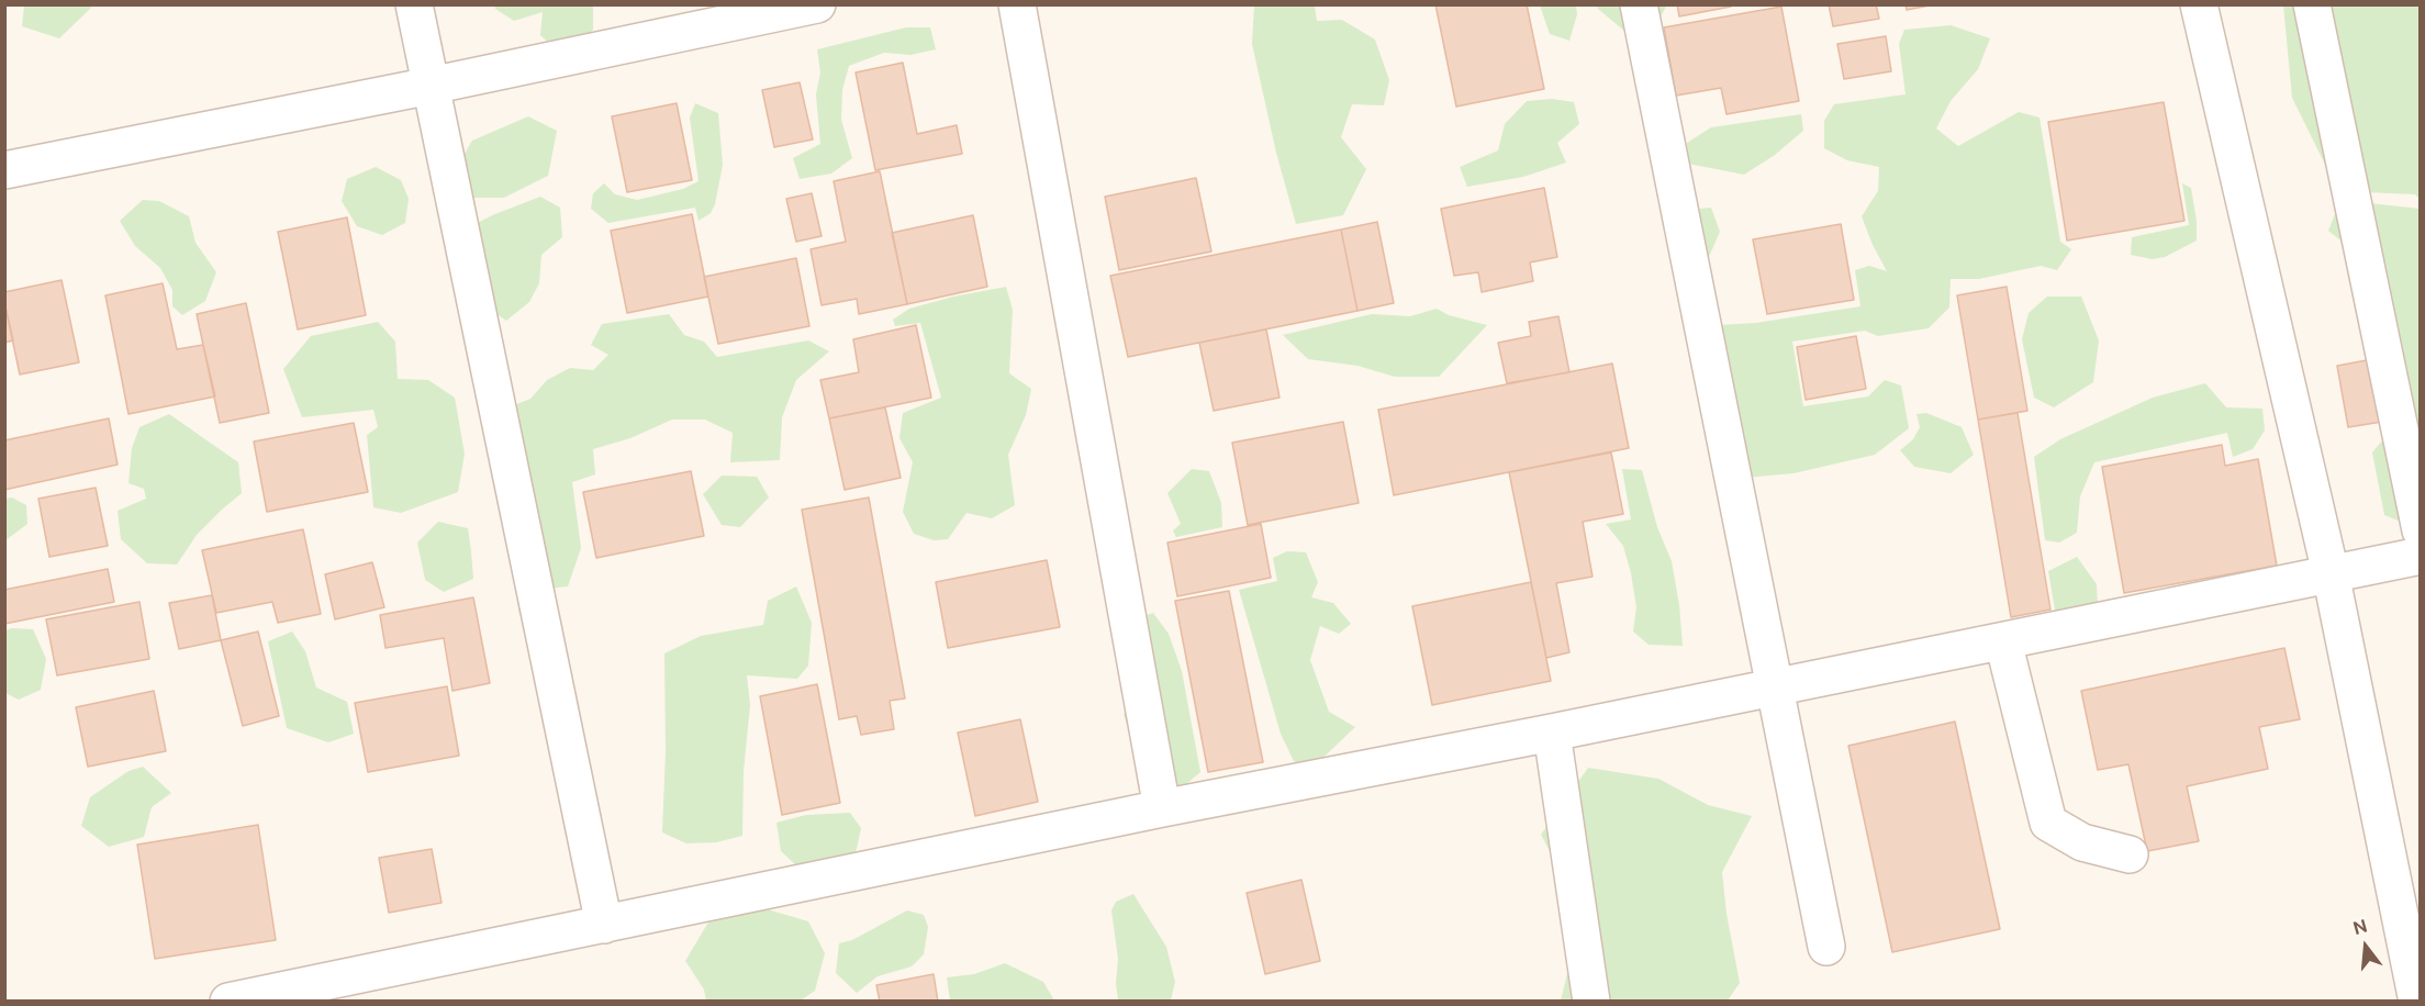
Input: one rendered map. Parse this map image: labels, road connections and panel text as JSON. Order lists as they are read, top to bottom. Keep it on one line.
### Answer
{"north":"top"}
